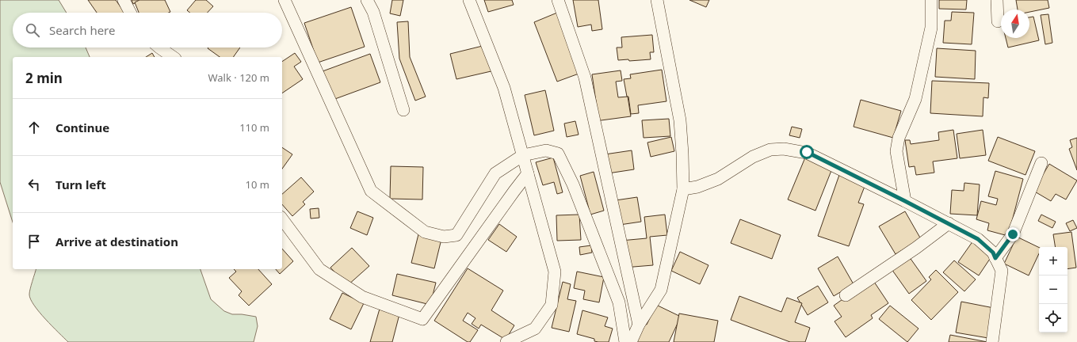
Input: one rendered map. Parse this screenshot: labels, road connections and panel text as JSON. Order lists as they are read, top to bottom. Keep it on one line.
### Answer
{"north":"top","page":{"search":"Search here","heading":["2 min","Walk · 120 m"],"list":[["Continue","110 m"],["Turn left","10 m"],"Arrive at destination"],"map_buttons":["+","−"]}}
